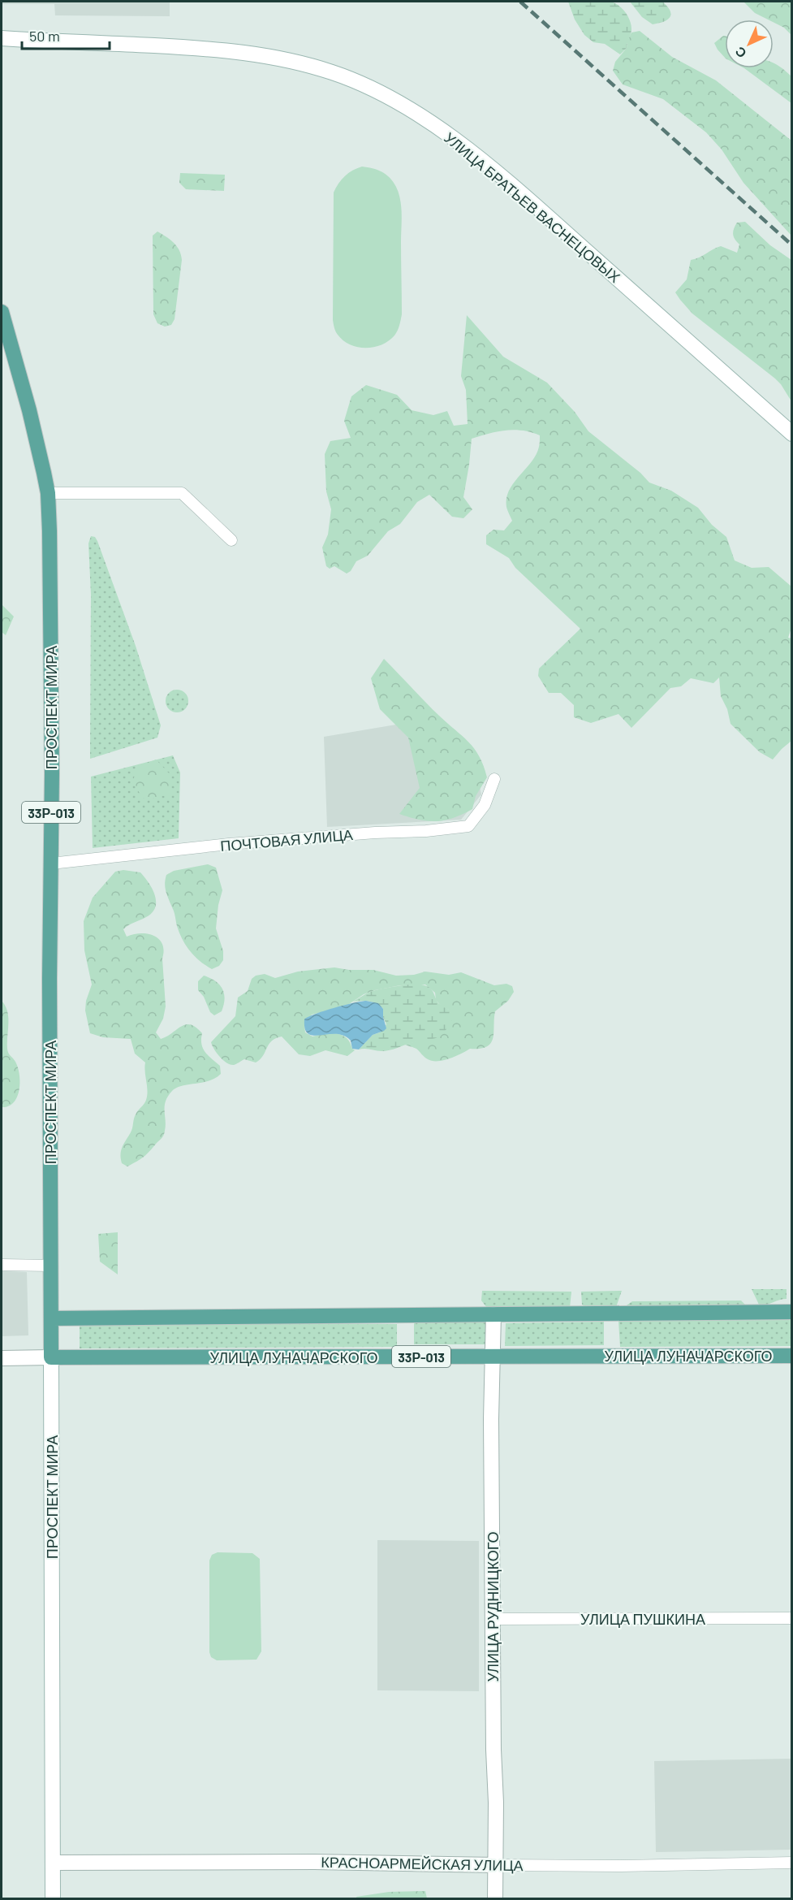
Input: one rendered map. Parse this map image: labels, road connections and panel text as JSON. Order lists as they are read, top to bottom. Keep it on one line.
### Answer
{"streets":{"main road":["УЛИЦА БРАТЬЕВ ВАСНЕЦОВЫХ","ПРОСПЕКТ МИРА","33Р-013","УЛИЦА ЛУНАЧАРСКОГО","УЛИЦА РУДНИЦКОГО","КРАСНОАРМЕЙСКАЯ УЛИЦА"],"street":["ПОЧТОВАЯ УЛИЦА","УЛИЦА ПУШКИНА"]},"crossings":[["ПРОСПЕКТ МИРА","ПОЧТОВАЯ УЛИЦА"],["ПРОСПЕКТ МИРА","УЛИЦА ЛУНАЧАРСКОГО"],["ПРОСПЕКТ МИРА","КРАСНОАРМЕЙСКАЯ УЛИЦА"],["УЛИЦА ЛУНАЧАРСКОГО","УЛИЦА РУДНИЦКОГО"],["УЛИЦА РУДНИЦКОГО","УЛИЦА ПУШКИНА"],["УЛИЦА РУДНИЦКОГО","КРАСНОАРМЕЙСКАЯ УЛИЦА"]],"scale_bar":"50 m","north":"bottom left"}
